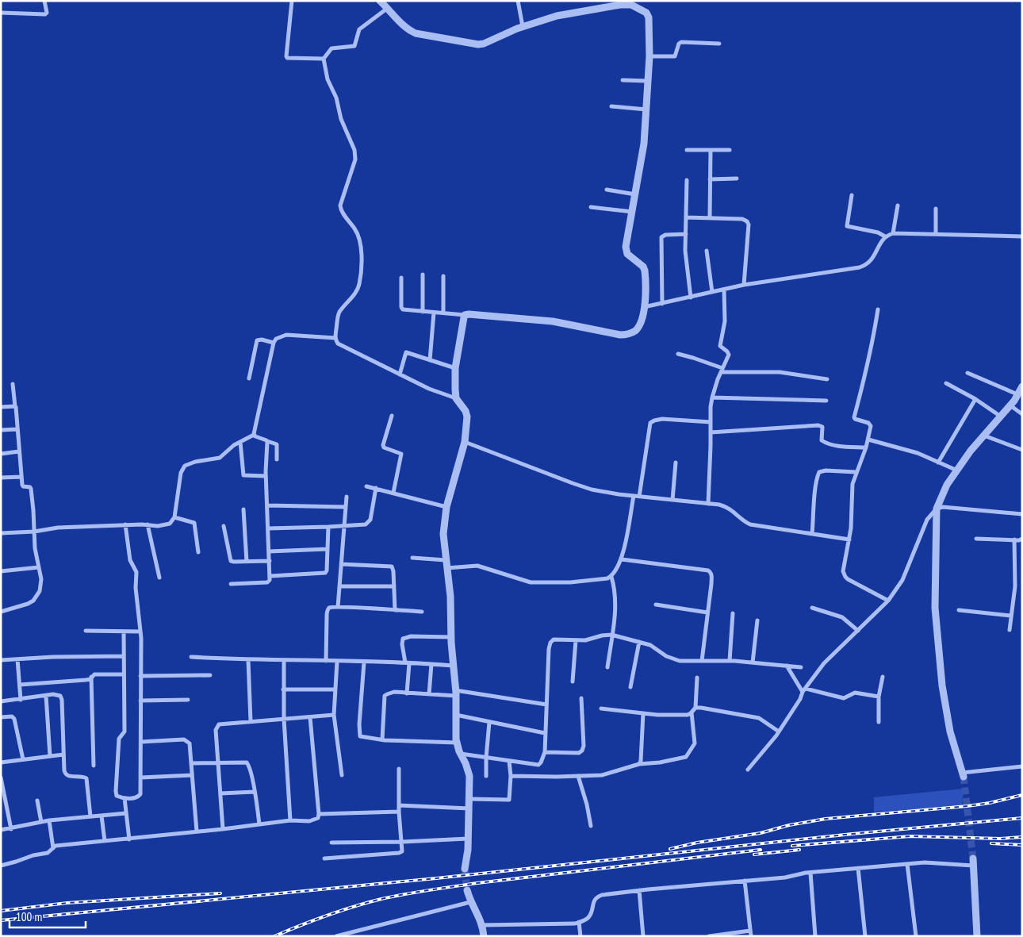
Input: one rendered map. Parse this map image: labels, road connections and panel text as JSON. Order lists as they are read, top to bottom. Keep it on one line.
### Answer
{"scale_bar":"100 m"}
